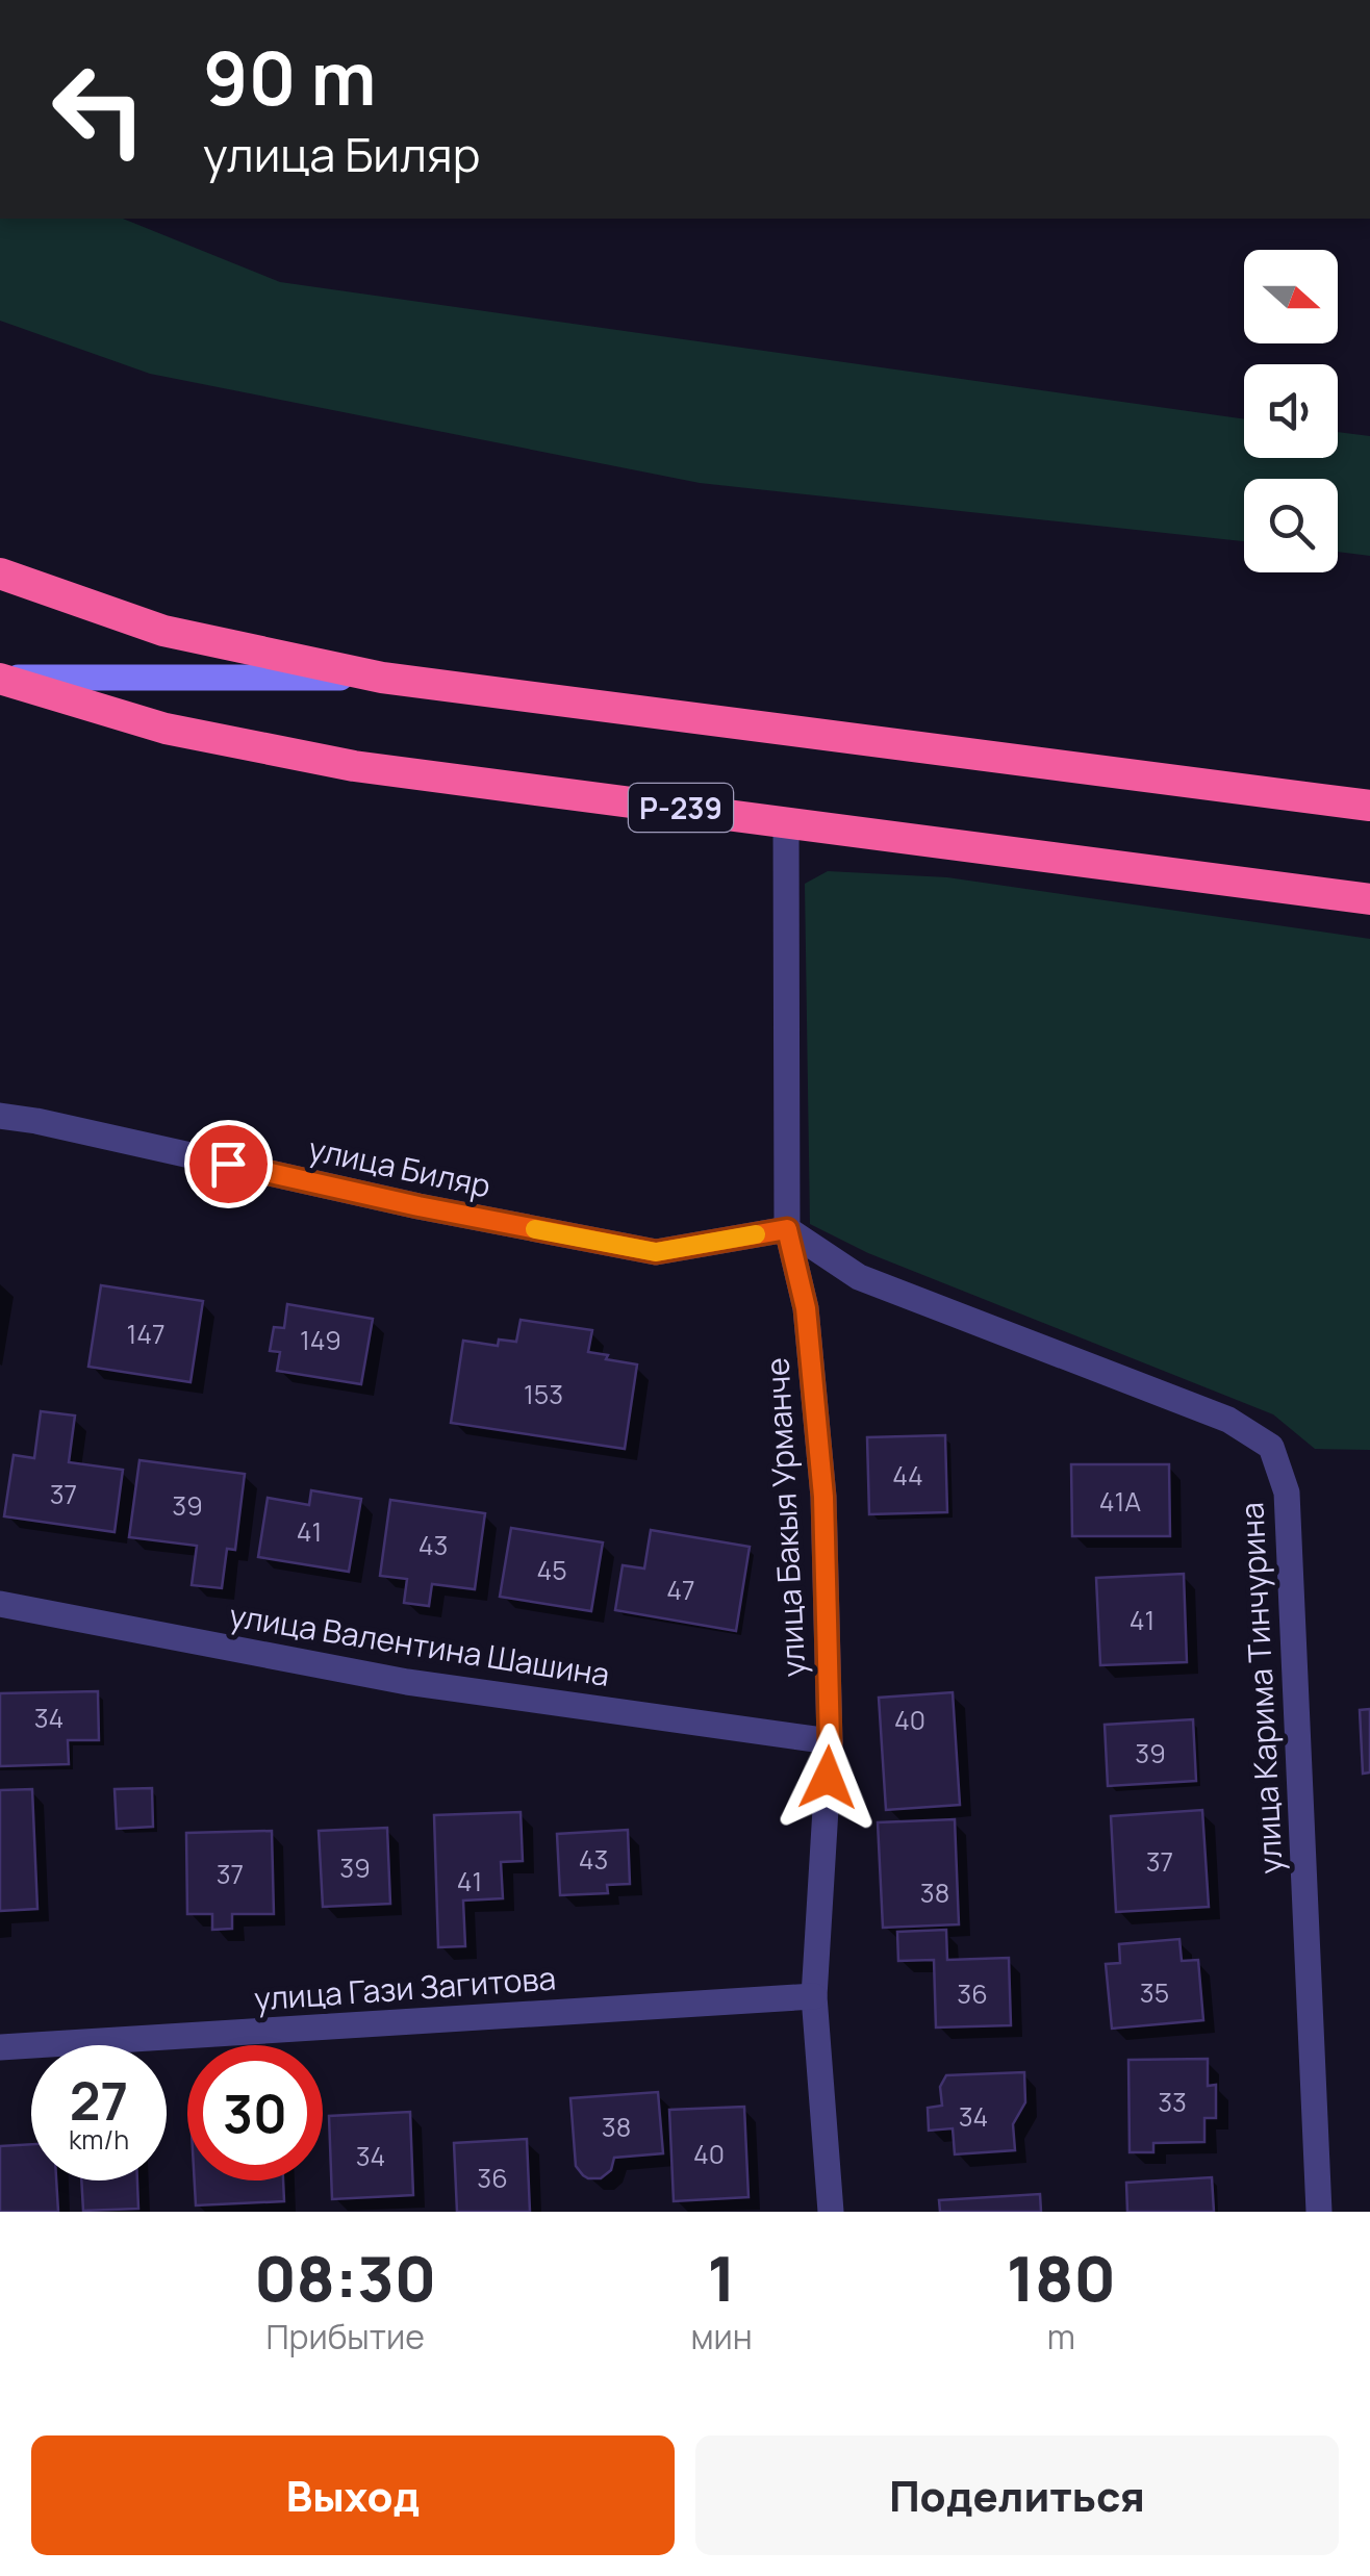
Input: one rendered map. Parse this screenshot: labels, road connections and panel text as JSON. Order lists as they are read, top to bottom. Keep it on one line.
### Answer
{"streets":{"highway":["Р-239"],"street":["улица Биляр","улица Бакыя Урманче","улица Валентина Шашина","улица Карима Тинчурина","улица Гази Загитова"]},"crossings":[["Р-239","улица Бакыя Урманче"],["улица Биляр","улица Бакыя Урманче"],["улица Биляр","улица Карима Тинчурина"],["улица Бакыя Урманче","улица Валентина Шашина"],["улица Бакыя Урманче","улица Карима Тинчурина"],["улица Бакыя Урманче","улица Гази Загитова"]],"house_numbers":["147","149","153","44","37","41А","39","41","43","45","47","41","34","40","39","43","37","39","37","41","38","35","36","33","34","38","40","34","36"],"north":"right","page":{"turn":["90 m","улица Биляр"],"speed":"27 km/h","limit":"30","eta":["08:30","Прибытие","1","мин","180","m"],"buttons":["Выход","Поделиться"]}}
